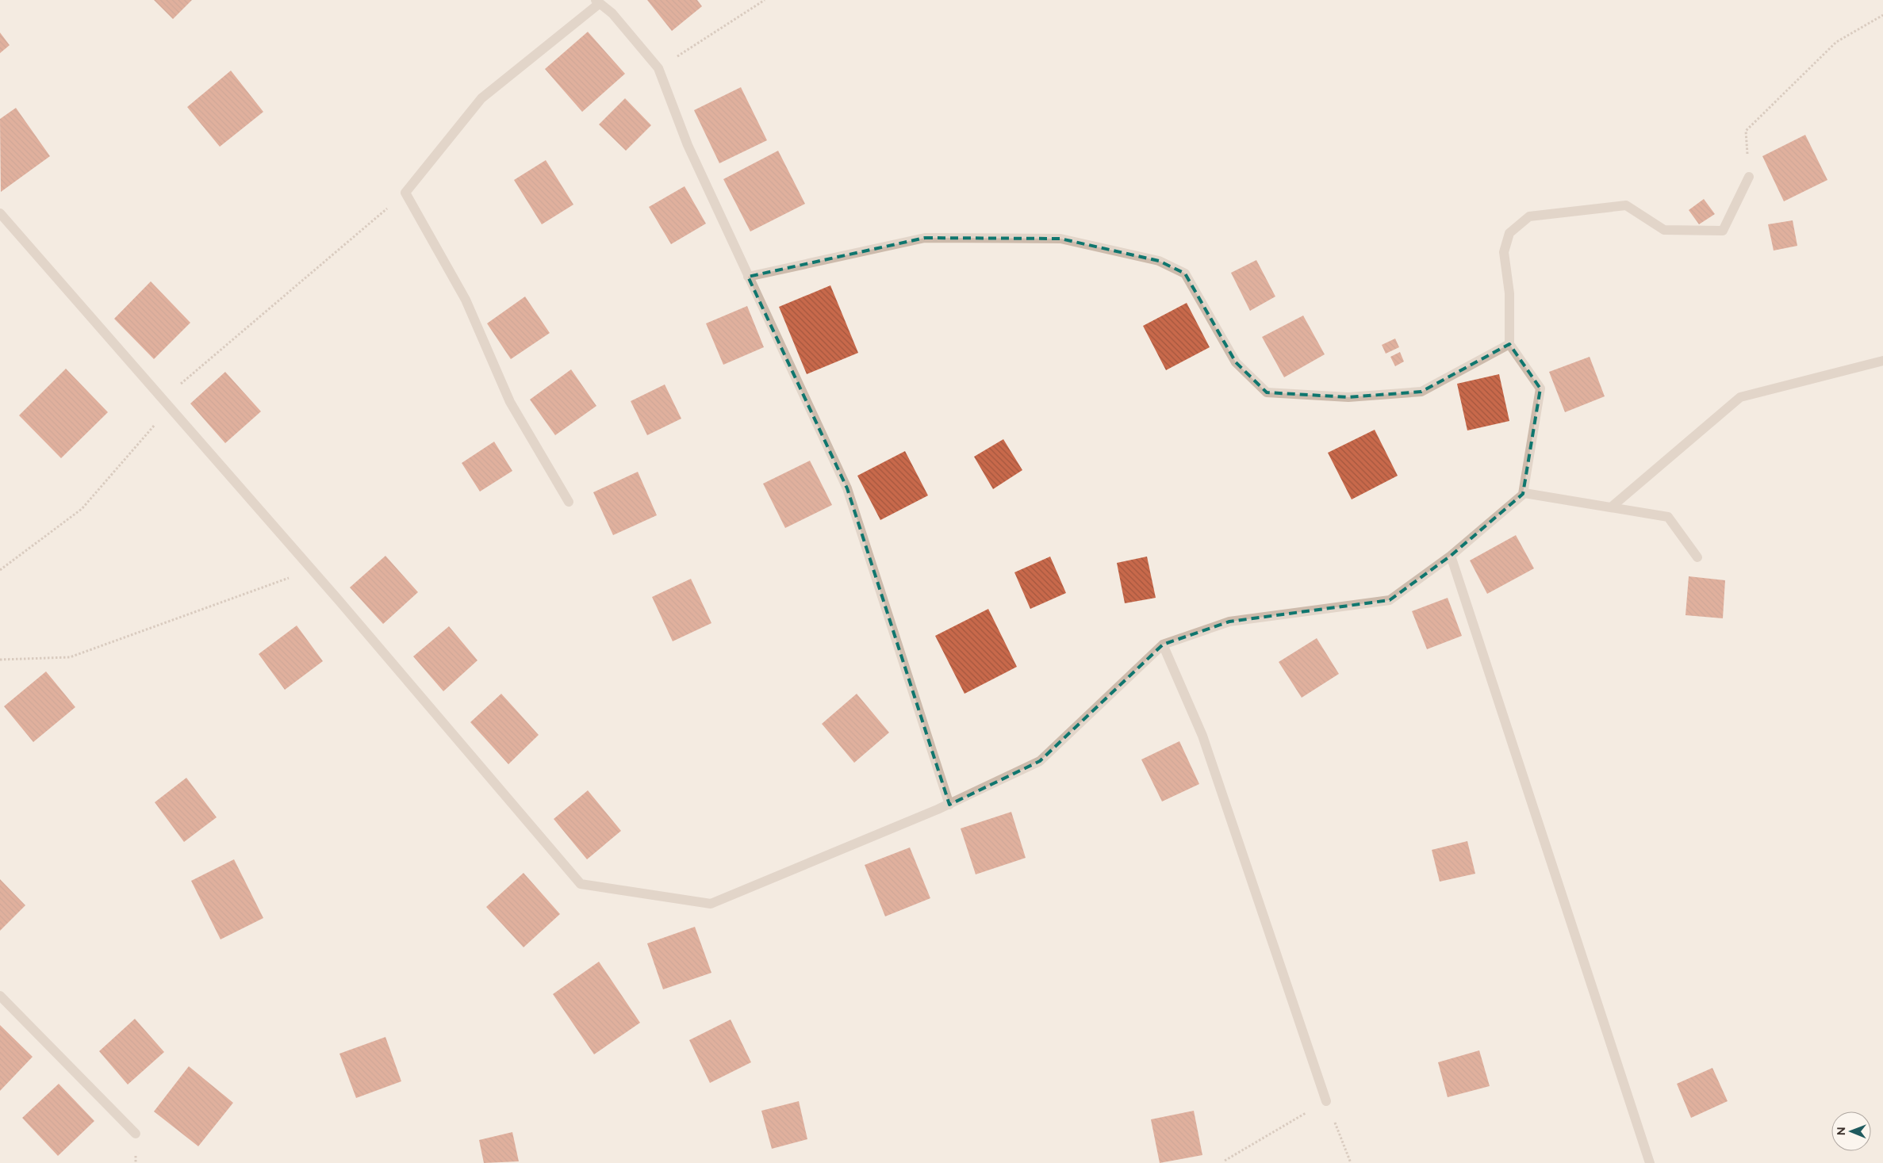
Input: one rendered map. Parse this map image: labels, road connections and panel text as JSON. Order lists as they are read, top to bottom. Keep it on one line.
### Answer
{"north":"left"}
